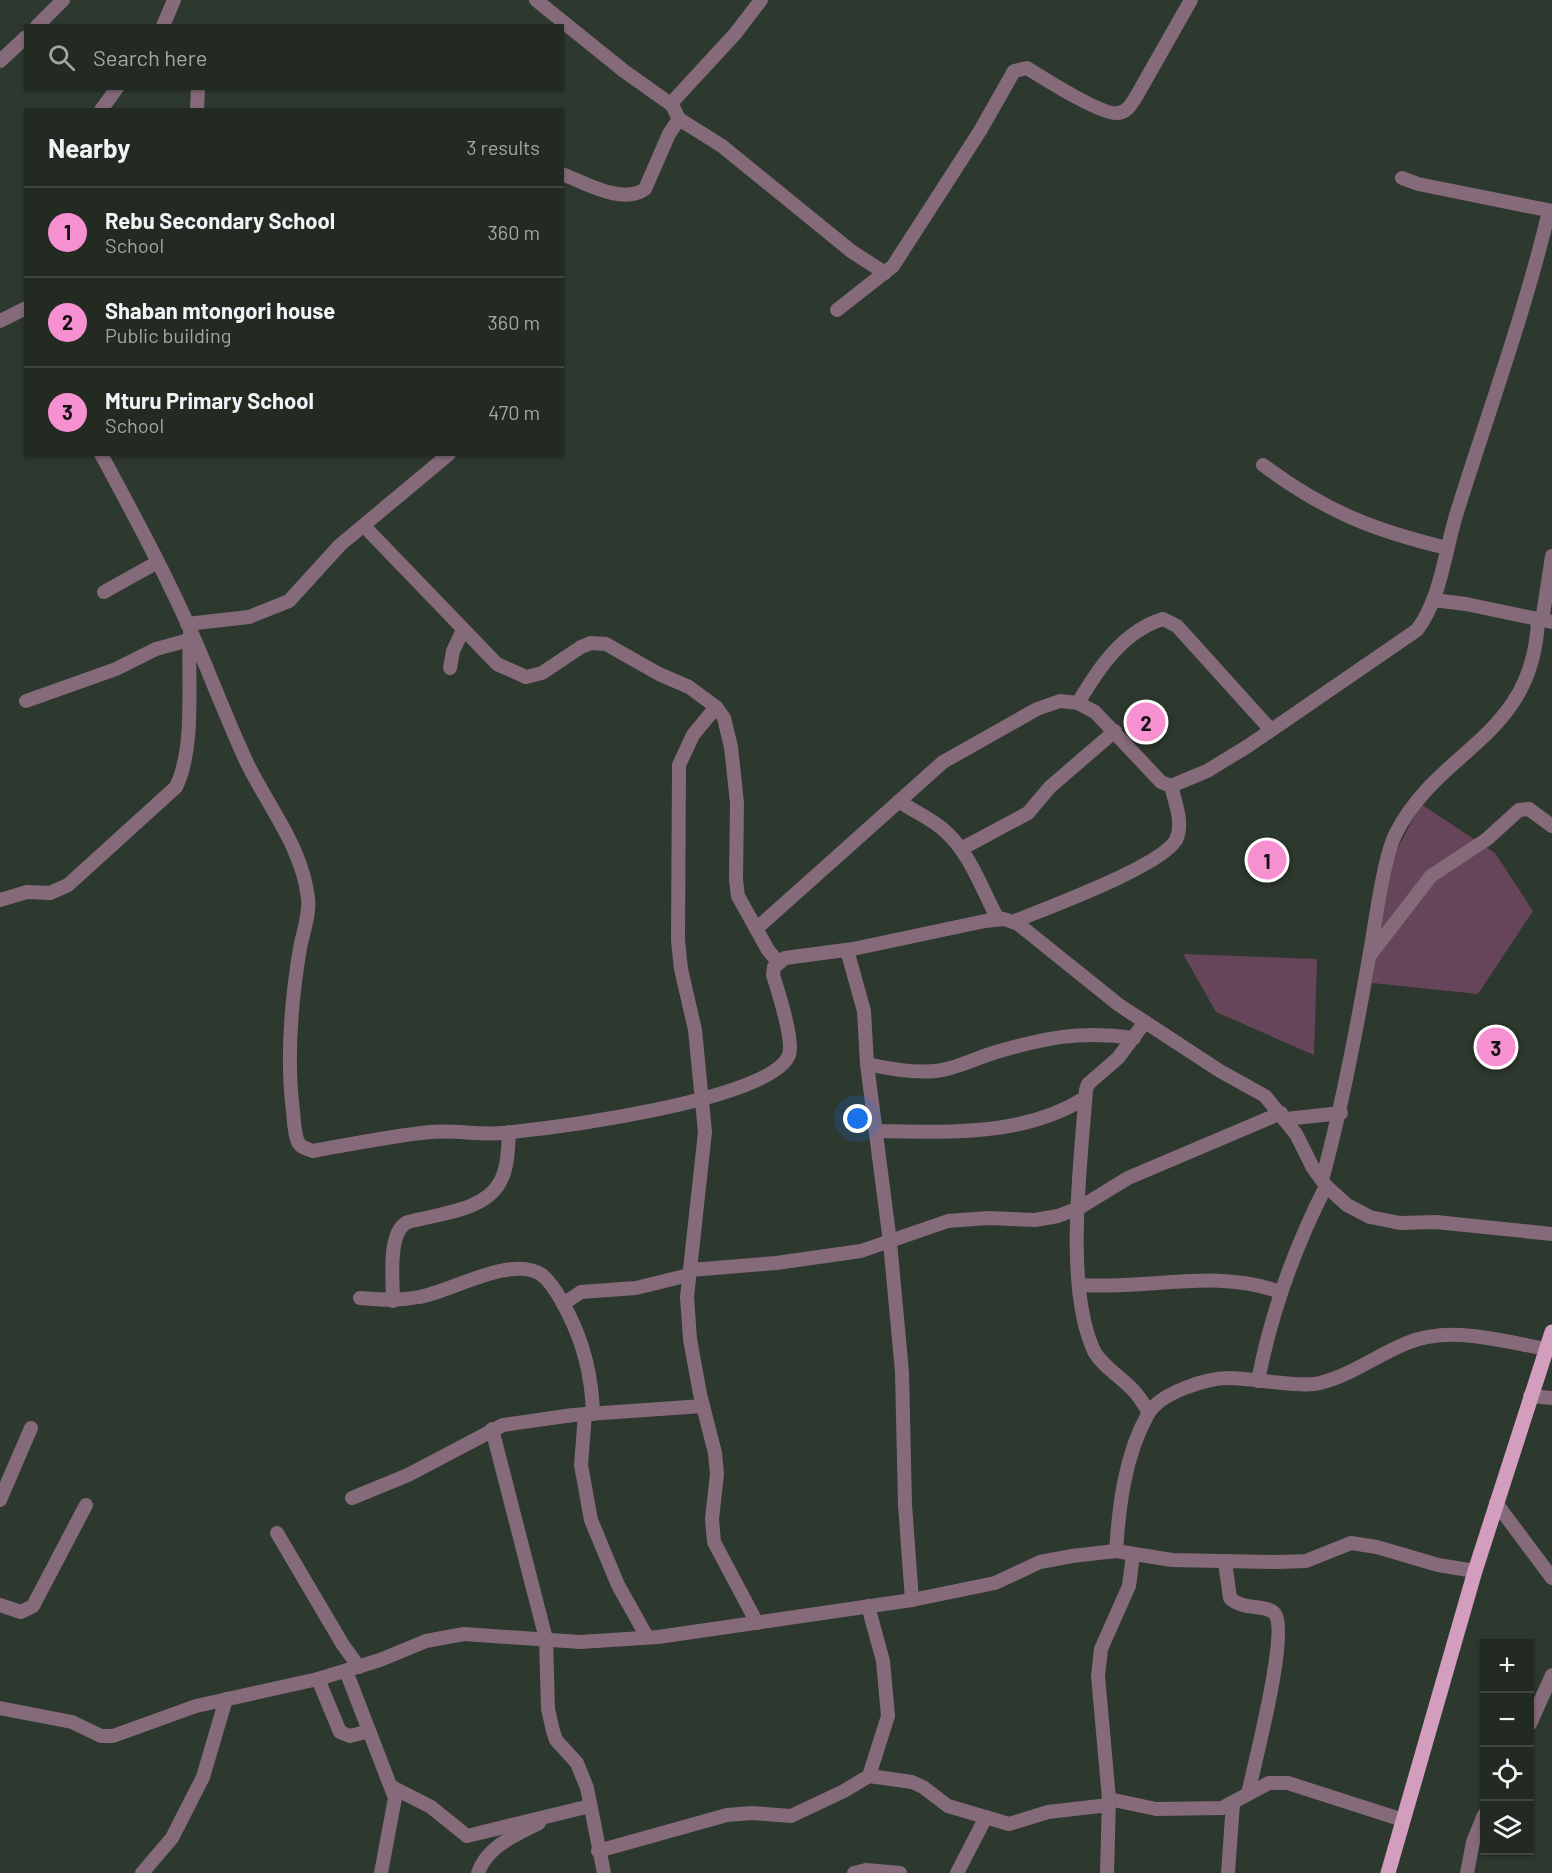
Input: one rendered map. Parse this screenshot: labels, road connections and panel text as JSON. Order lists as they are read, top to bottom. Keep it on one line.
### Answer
{"page":{"search":"Search here","heading":["Nearby","3 results"],"list":[{"mark":"1","name":"Rebu Secondary School","note":"School","value":"360 m"},{"mark":"2","name":"Shaban mtongori house","note":"Public building","value":"360 m"},{"mark":"3","name":"Mturu Primary School","note":"School","value":"470 m"}],"pins":["2","1","3"],"map_buttons":["+","−"]}}
